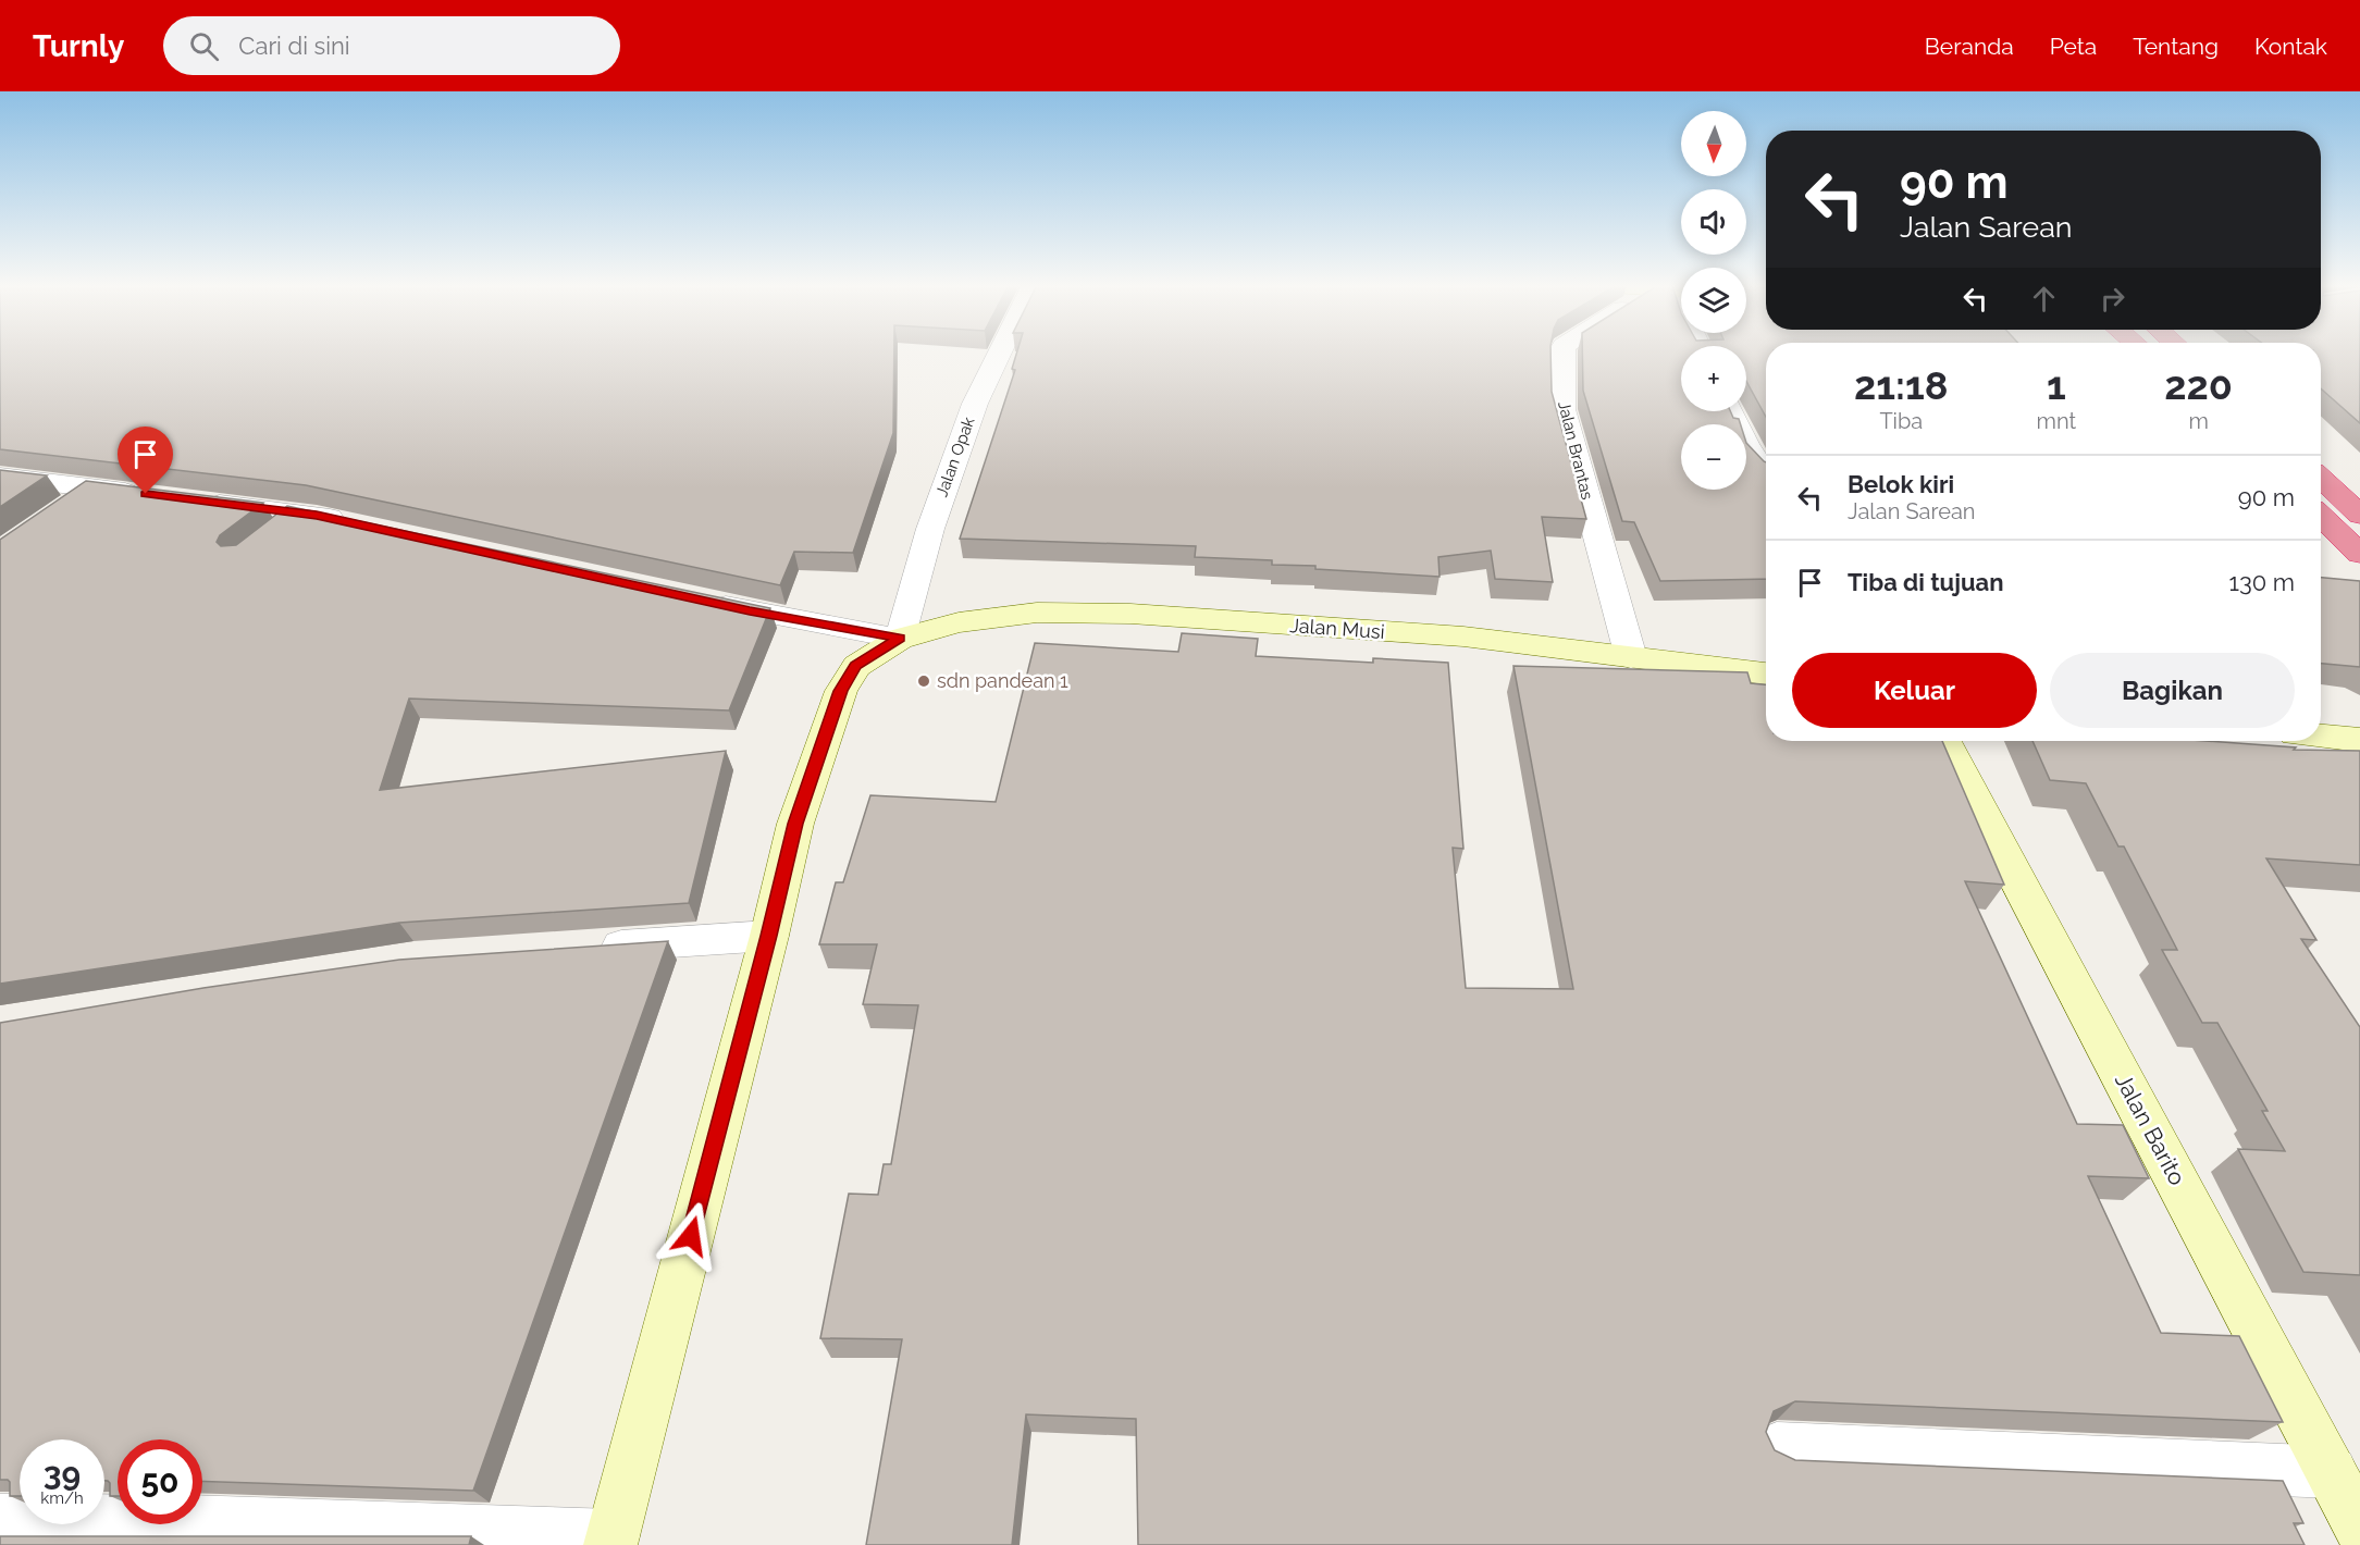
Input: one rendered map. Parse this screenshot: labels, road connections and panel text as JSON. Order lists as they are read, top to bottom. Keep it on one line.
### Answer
{"streets":{"main road":["Jalan Musi","Jalan Barito"],"street":["Jalan Brantas","Jalan Opak"]},"crossings":[["Jalan Brantas","Jalan Musi"],["Jalan Opak","Jalan Musi"]],"places":["sdn pandean 1"],"north":"bottom","page":{"header":"Turnly","search":"Cari di sini","nav":["Beranda","Peta","Tentang","Kontak"],"map_buttons":["+","−"],"turn":["90 m","Jalan Sarean"],"eta":["21:18","Tiba","1","mnt","220","m"],"list":[{"name":"Belok kiri","note":"Jalan Sarean","value":"90 m"},{"name":"Tiba di tujuan","value":"130 m"}],"buttons":["Keluar","Bagikan"],"speed":"39 km/h","limit":"50"}}
